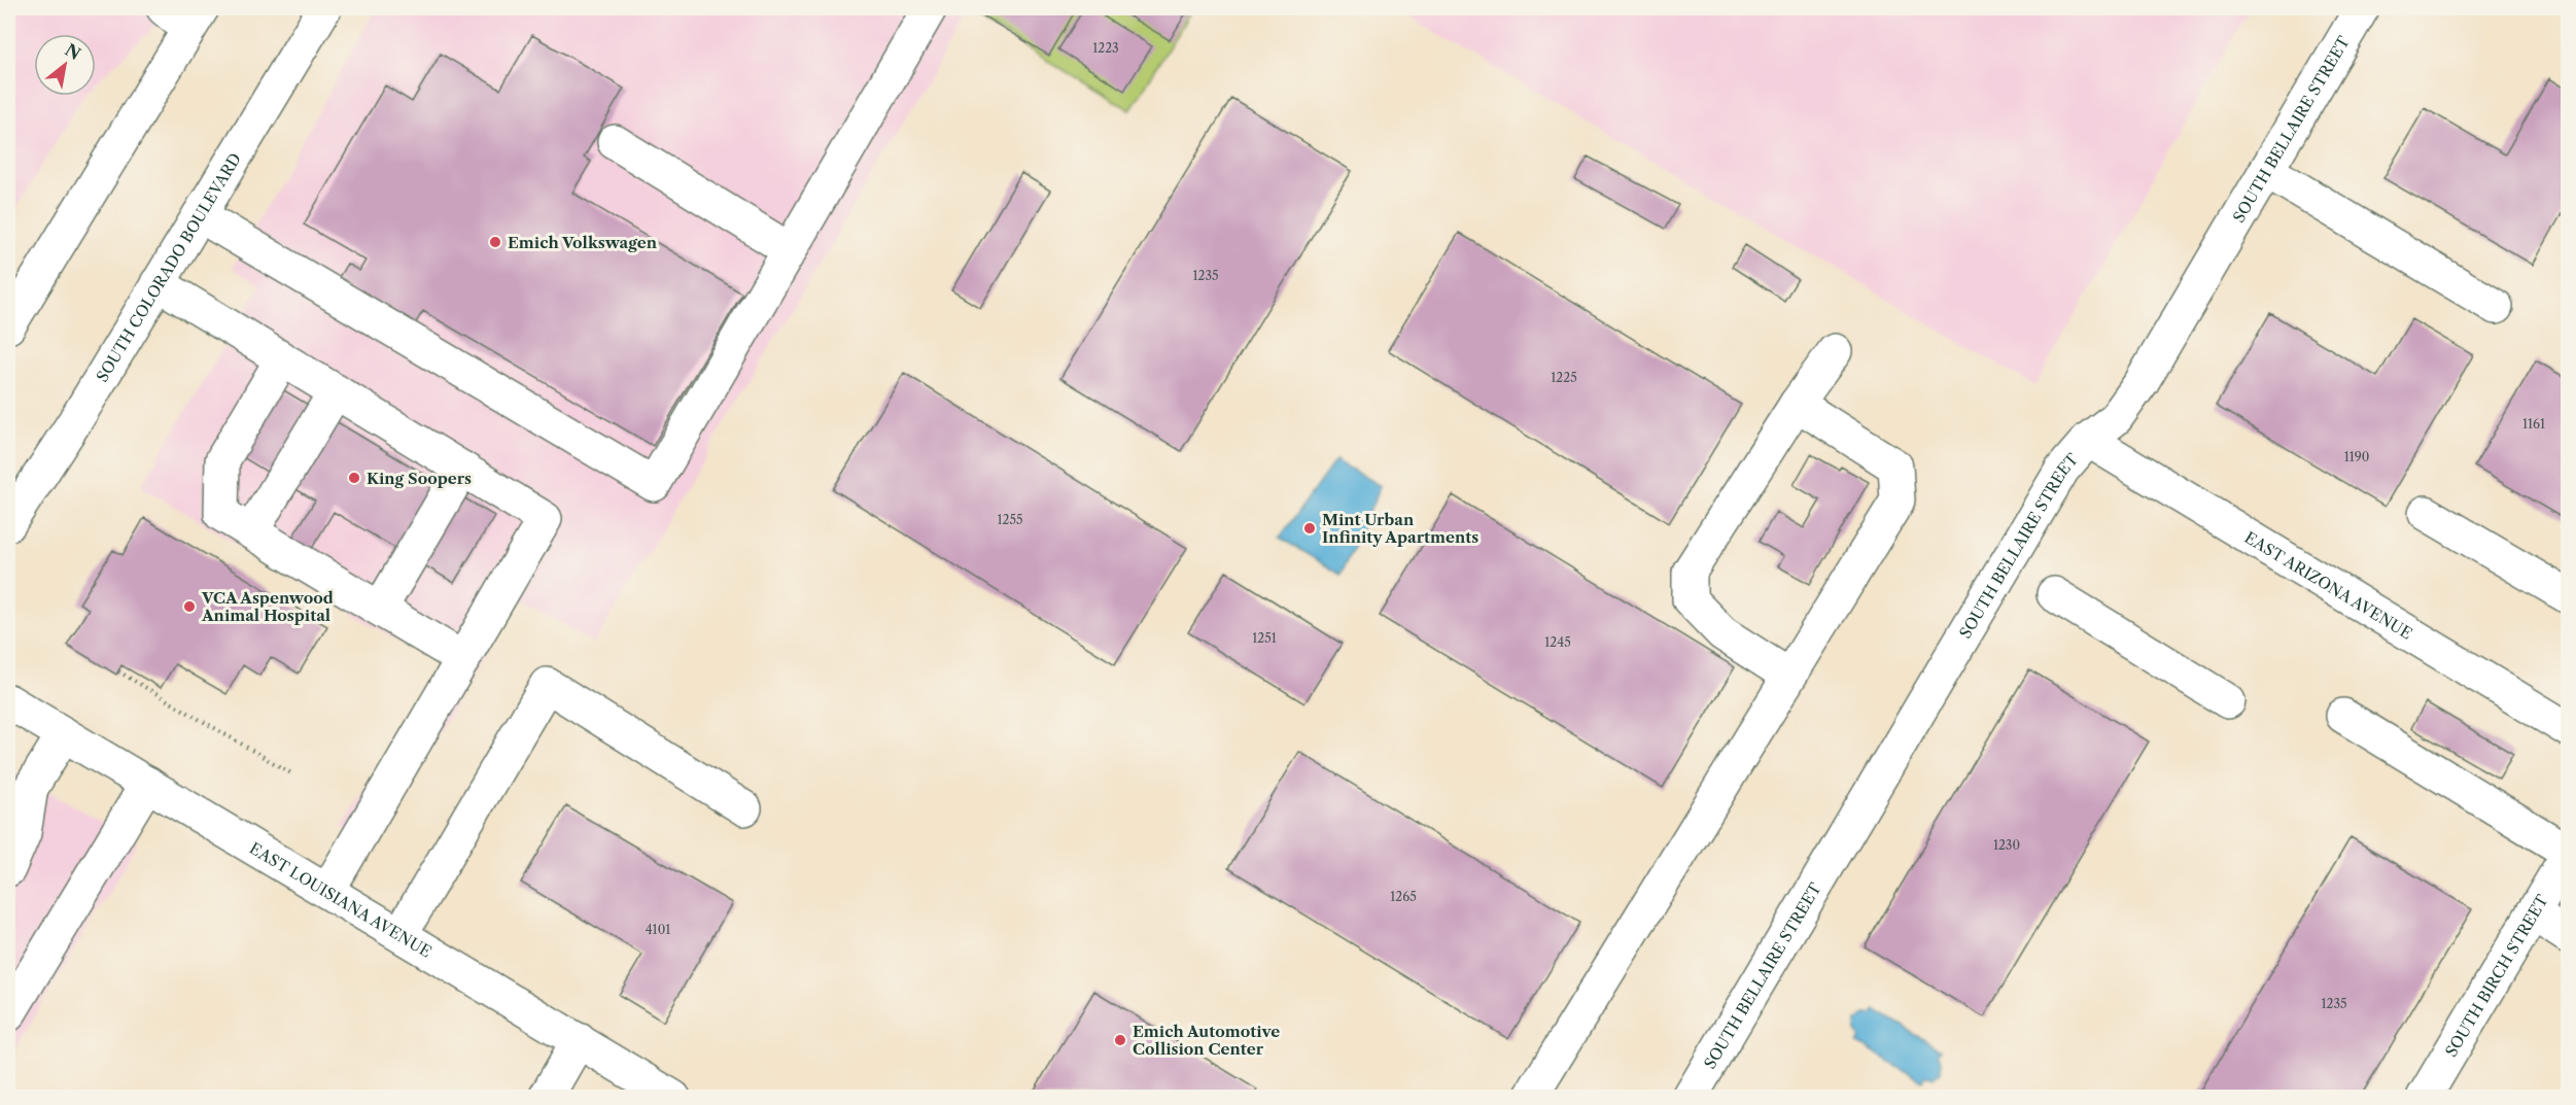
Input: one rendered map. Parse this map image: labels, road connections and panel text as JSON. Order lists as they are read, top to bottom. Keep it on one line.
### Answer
{"streets":{"street":["SOUTH BELLAIRE STREET","SOUTH COLORADO BOULEVARD","EAST ARIZONA AVENUE","EAST LOUISIANA AVENUE","SOUTH BIRCH STREET"]},"crossings":[["SOUTH BELLAIRE STREET","EAST ARIZONA AVENUE"]],"places":["Emich Volkswagen","King Soopers","Mint Urban Infinity Apartments","VCA Aspenwood Animal Hospital","Emich Automotive Collision Center"],"house_numbers":["1223","1235","1225","1161","1190","1255","1251","1245","1230","1265","4101","1235"],"north":"top right"}
